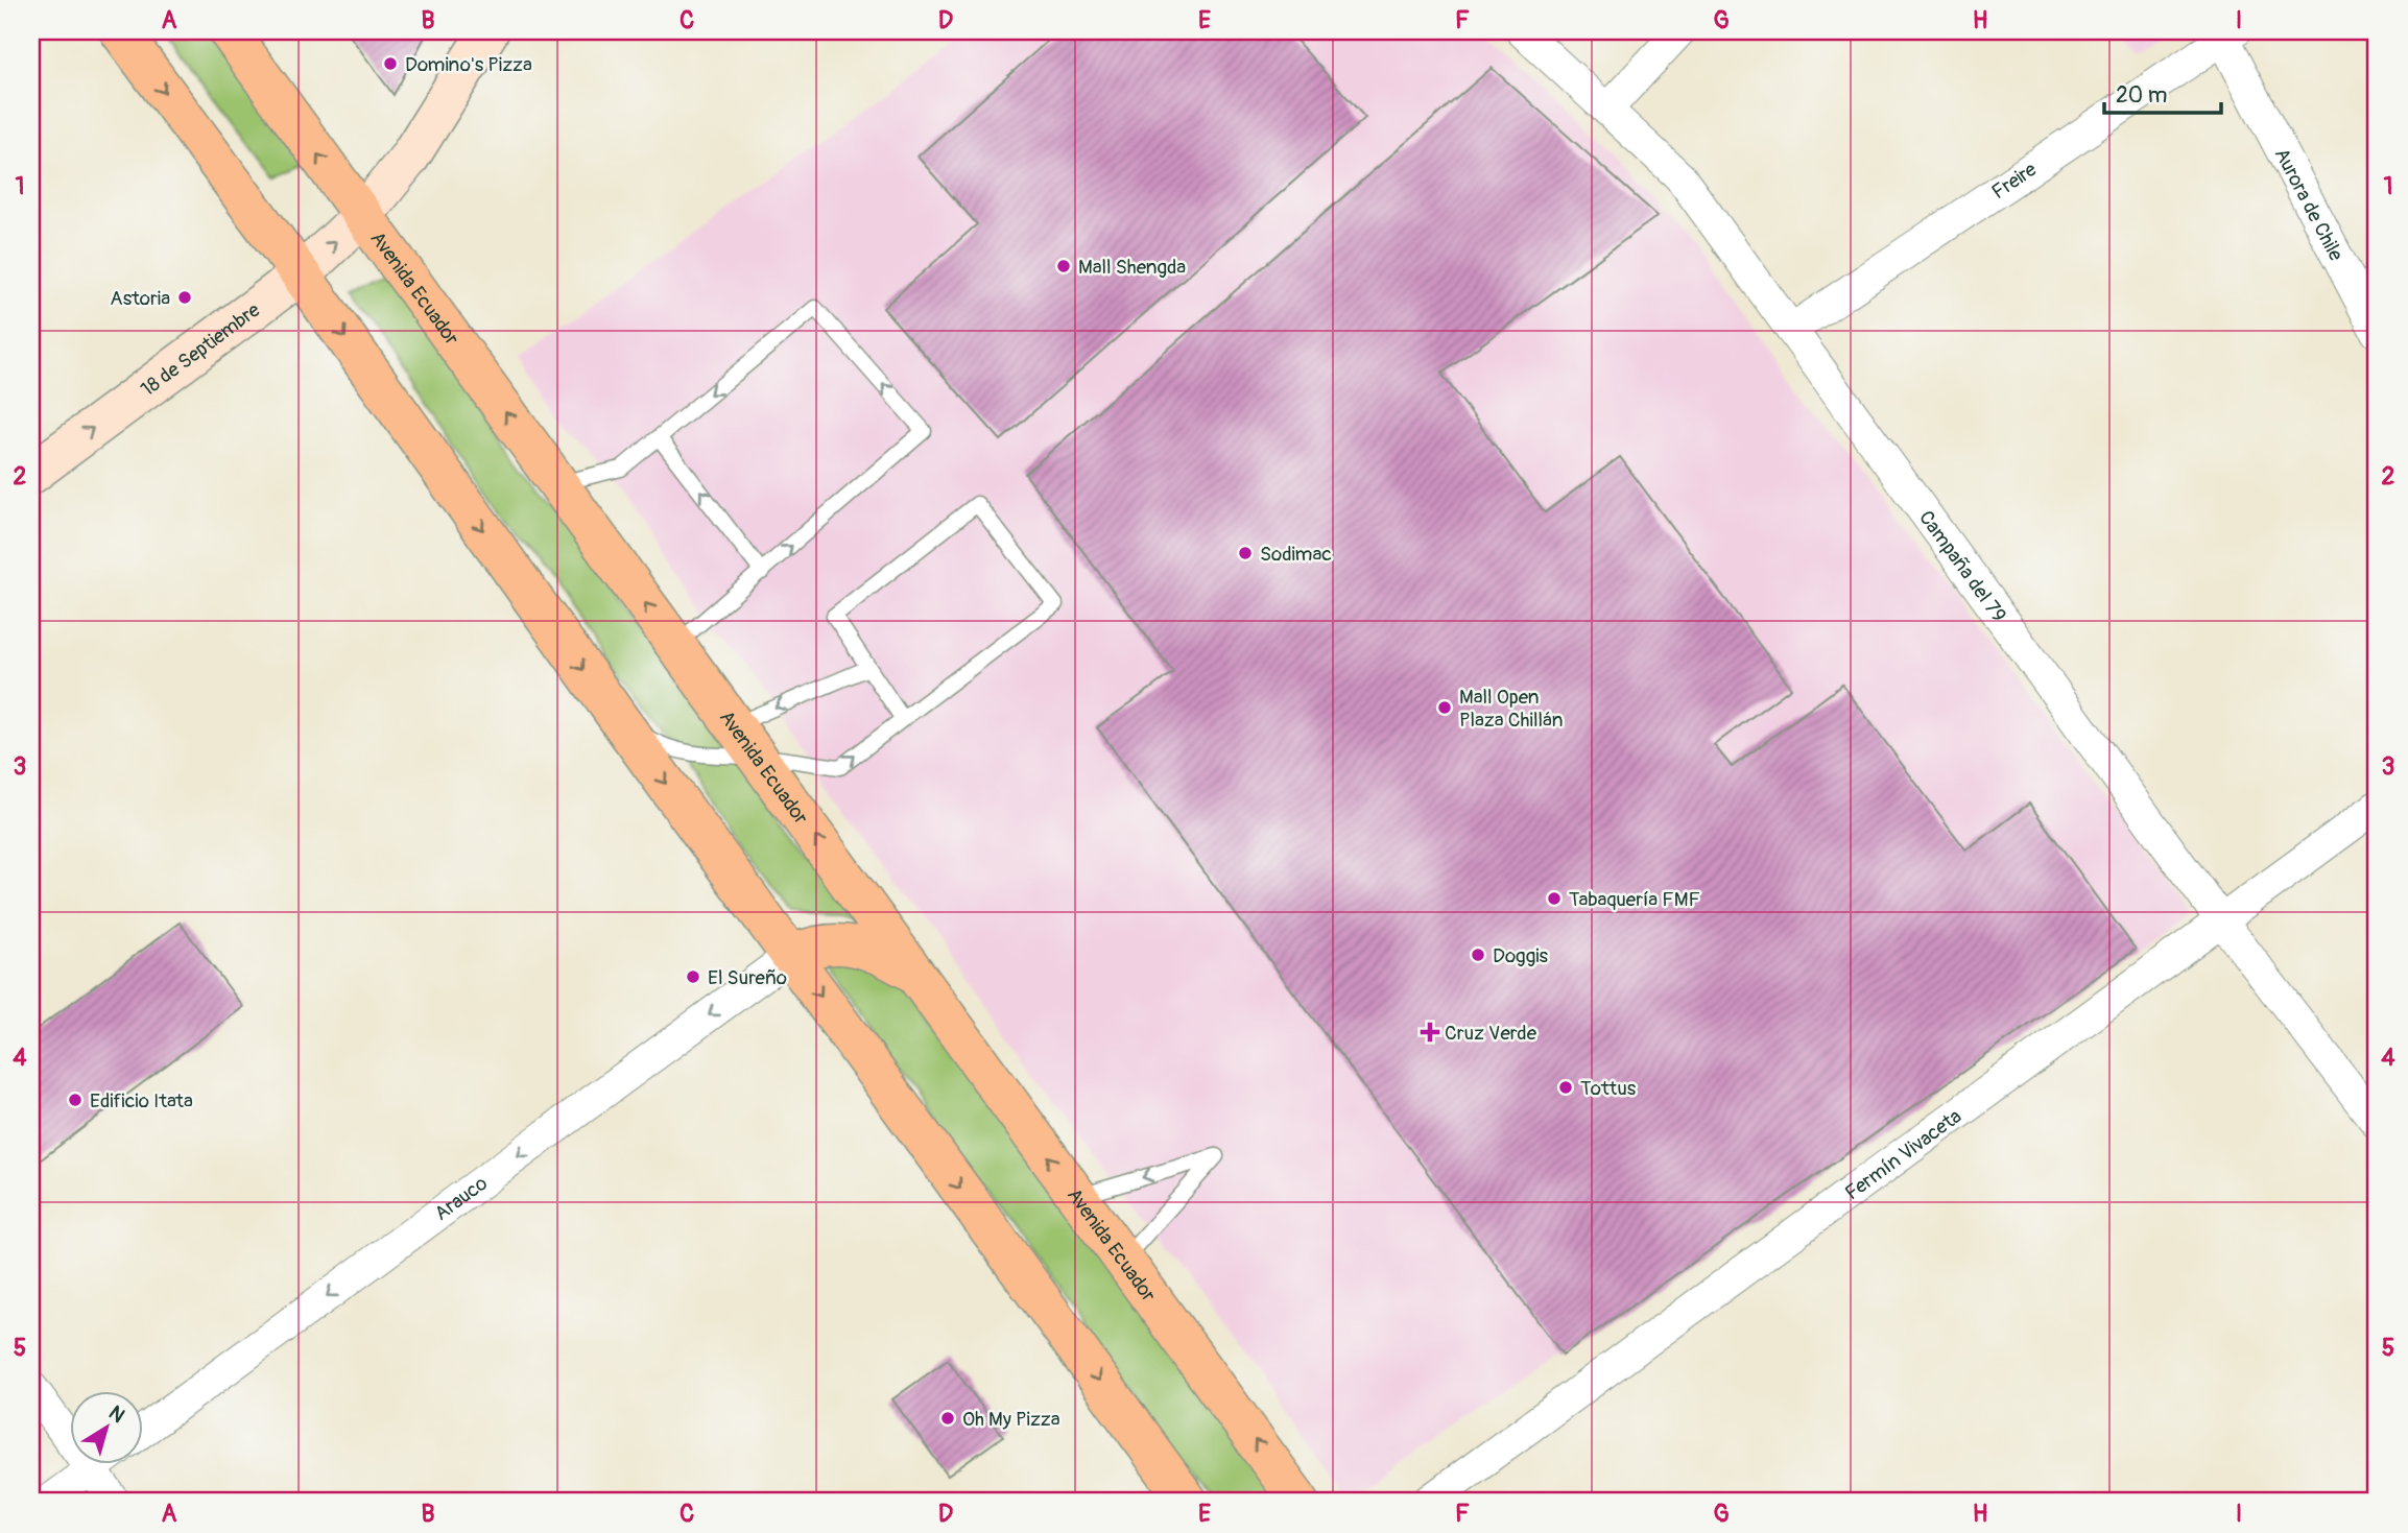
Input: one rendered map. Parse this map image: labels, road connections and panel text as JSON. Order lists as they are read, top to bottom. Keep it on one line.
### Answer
{"streets":{"main road":["Avenida Ecuador"],"street":["Freire","Aurora de Chile","18 de Septiembre","Campaña del 79","Fermín Vivaceta","Arauco"]},"crossings":[["Freire","Aurora de Chile"],["Freire","Campaña del 79"],["Avenida Ecuador","18 de Septiembre"],["Campaña del 79","Fermín Vivaceta"]],"one_way":["18 de Septiembre","Arauco"],"places":{"other":["Domino's Pizza","Mall Shengda","Astoria","Sodimac","Mall Open Plaza Chillán","Tabaquería FMF","Doggis","El Sureño","Tottus","Edificio Itata","Oh My Pizza"],"health":["Cruz Verde"]},"scale_bar":"20 m","north":"top right","grid":{"columns":["A","B","C","D","E","F","G","H","I"],"rows":["1","2","3","4","5"]}}
